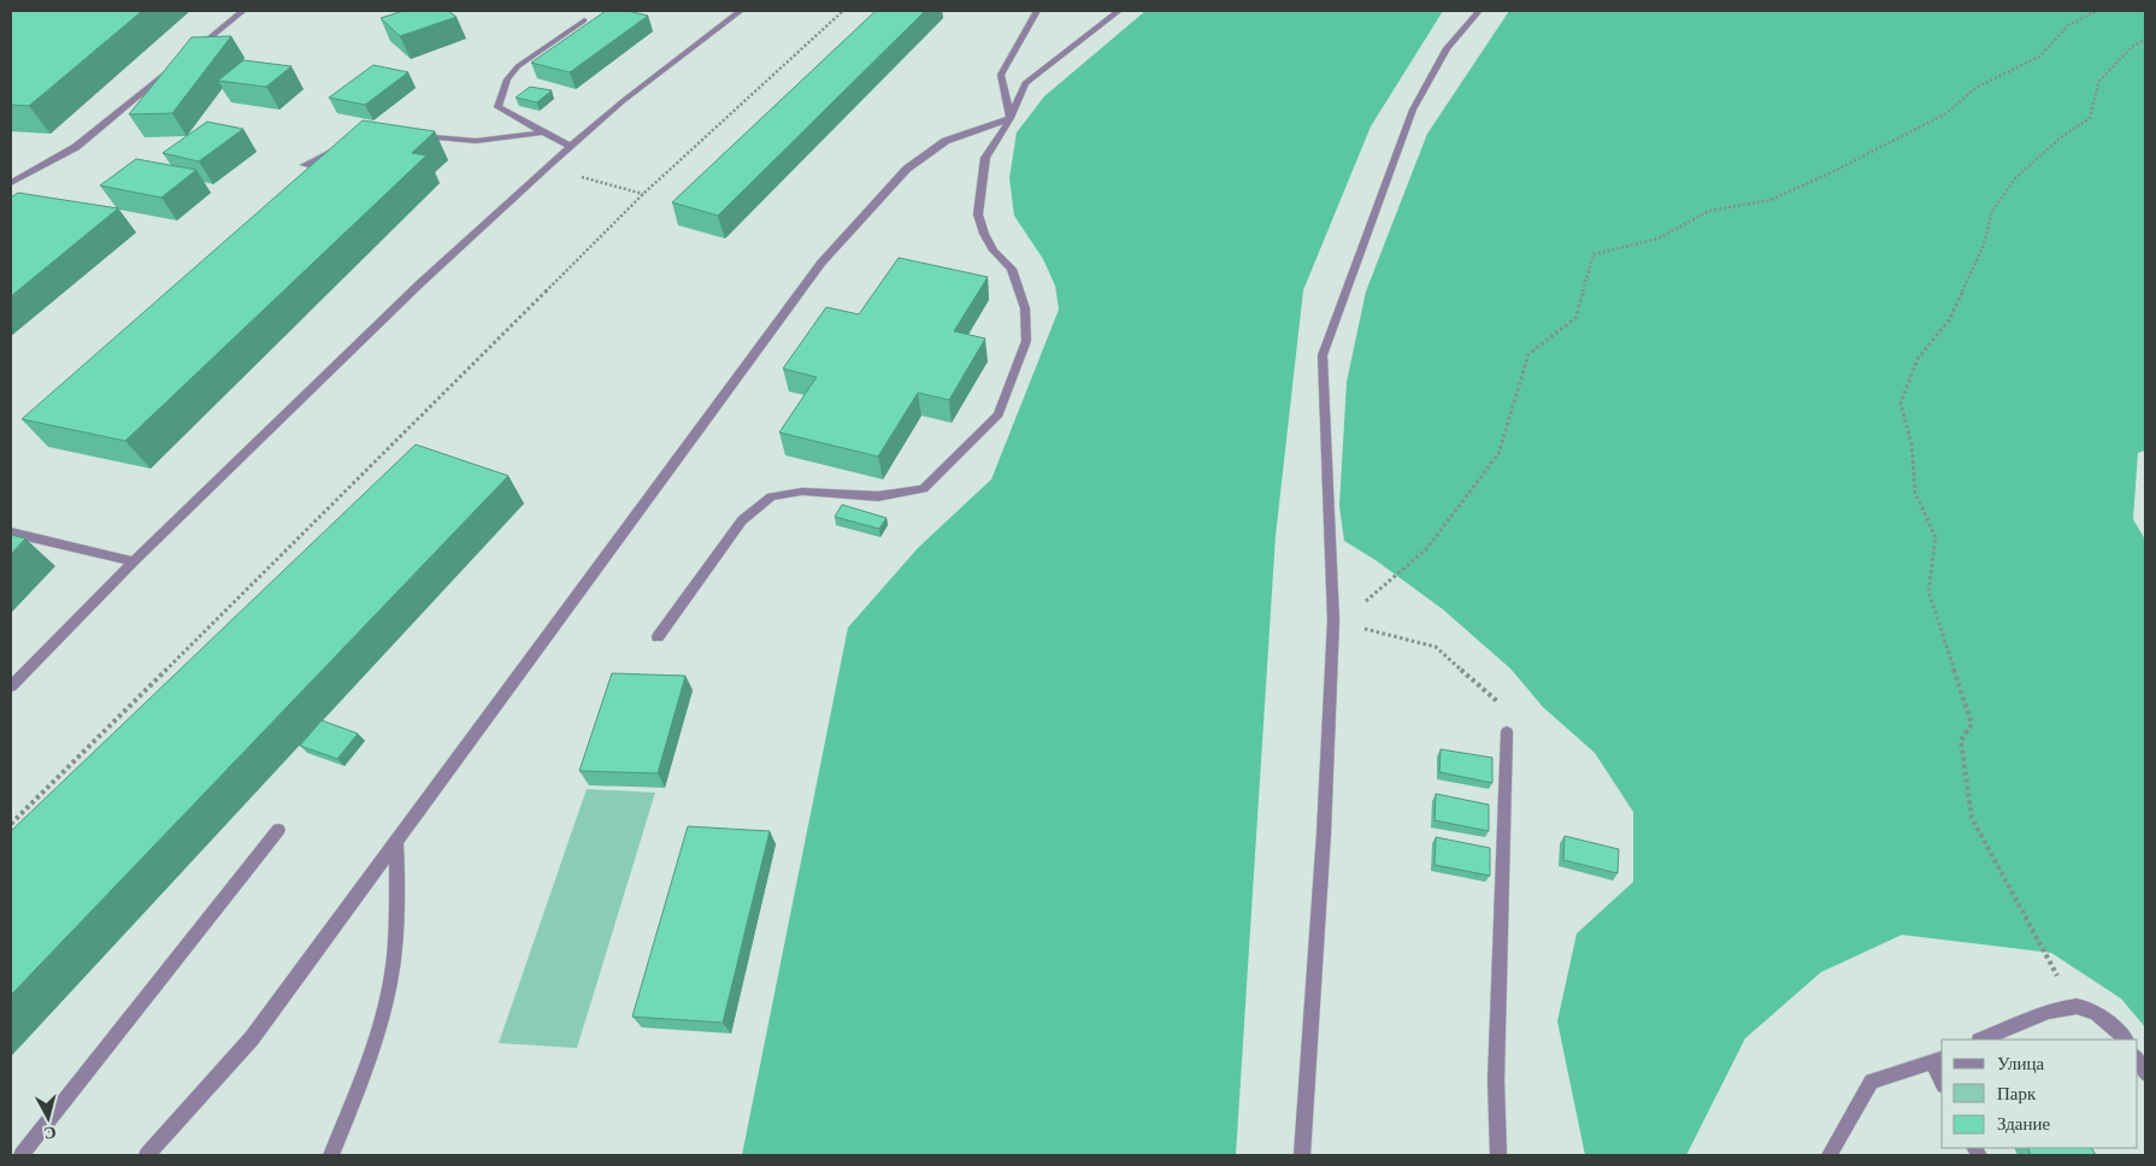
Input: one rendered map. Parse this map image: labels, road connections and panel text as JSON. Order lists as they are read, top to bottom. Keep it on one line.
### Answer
{"legend":["Улица","Парк","Здание"],"north":"bottom"}
